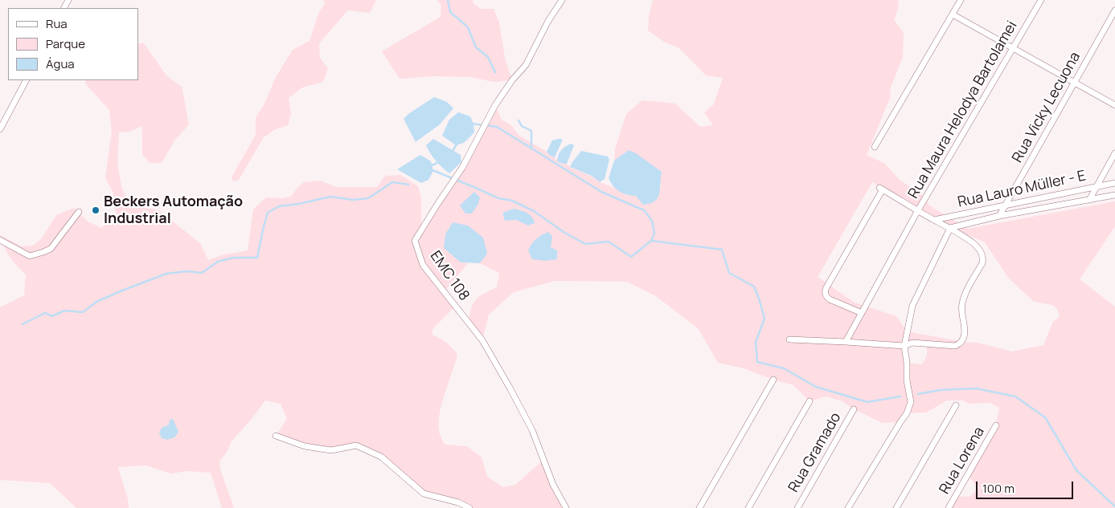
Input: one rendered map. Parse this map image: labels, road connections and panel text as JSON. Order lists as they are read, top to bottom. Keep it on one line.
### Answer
{"streets":{"street":["Rua Vicky Lecuona","Rua Maura Helodya Bartolamei","Rua Lauro Müller - E","EMC 108","Rua Gramado","Rua Lorena"]},"crossings":[["Rua Vicky Lecuona","Rua Lauro Müller - E"]],"places":["Beckers Automação Industrial"],"legend":["Rua","Parque","Água"],"scale_bar":"100 m"}
